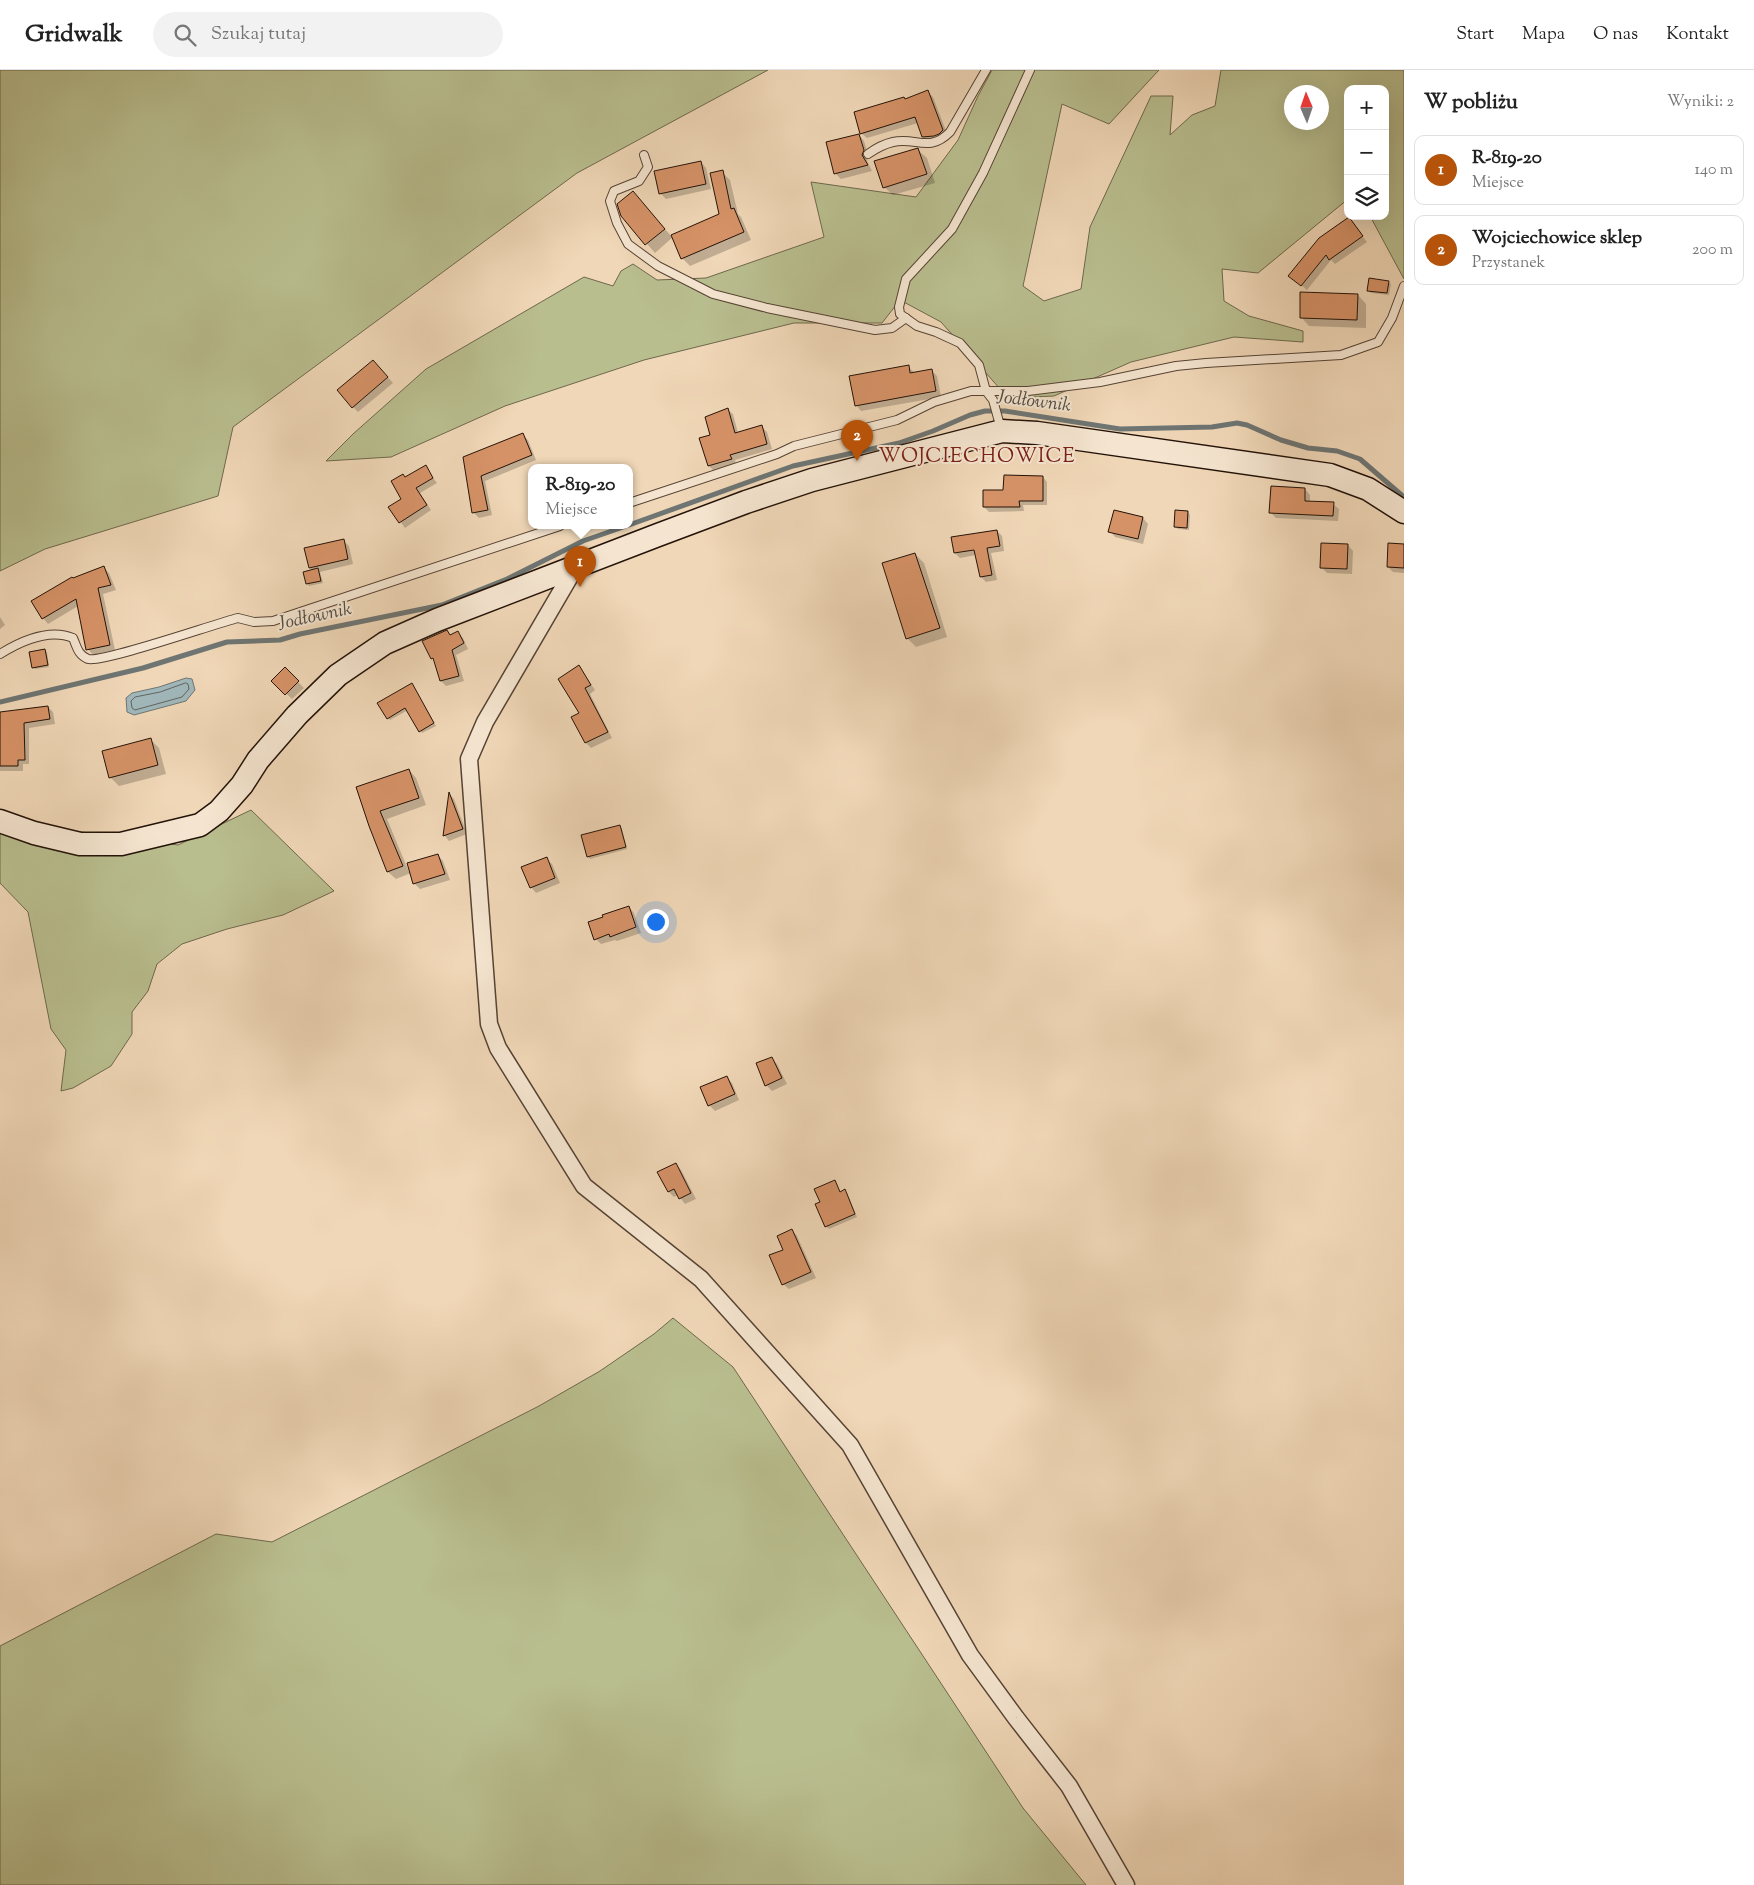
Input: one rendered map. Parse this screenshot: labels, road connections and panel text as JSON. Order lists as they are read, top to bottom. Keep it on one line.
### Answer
{"districts":["WOJCIECHOWICE"],"water":["Jodłownik"],"north":"top","page":{"header":"Gridwalk","search":"Szukaj tutaj","nav":["Start","Mapa","O nas","Kontakt"],"heading":["W pobliżu","Wyniki: 2"],"map_buttons":["+","−"],"list":[{"mark":"1","name":"R-819-20","note":"Miejsce","value":"140 m"},{"mark":"2","name":"Wojciechowice sklep","note":"Przystanek","value":"200 m"}],"pins":["2","1"],"popup":["R-819-20","Miejsce"]}}
